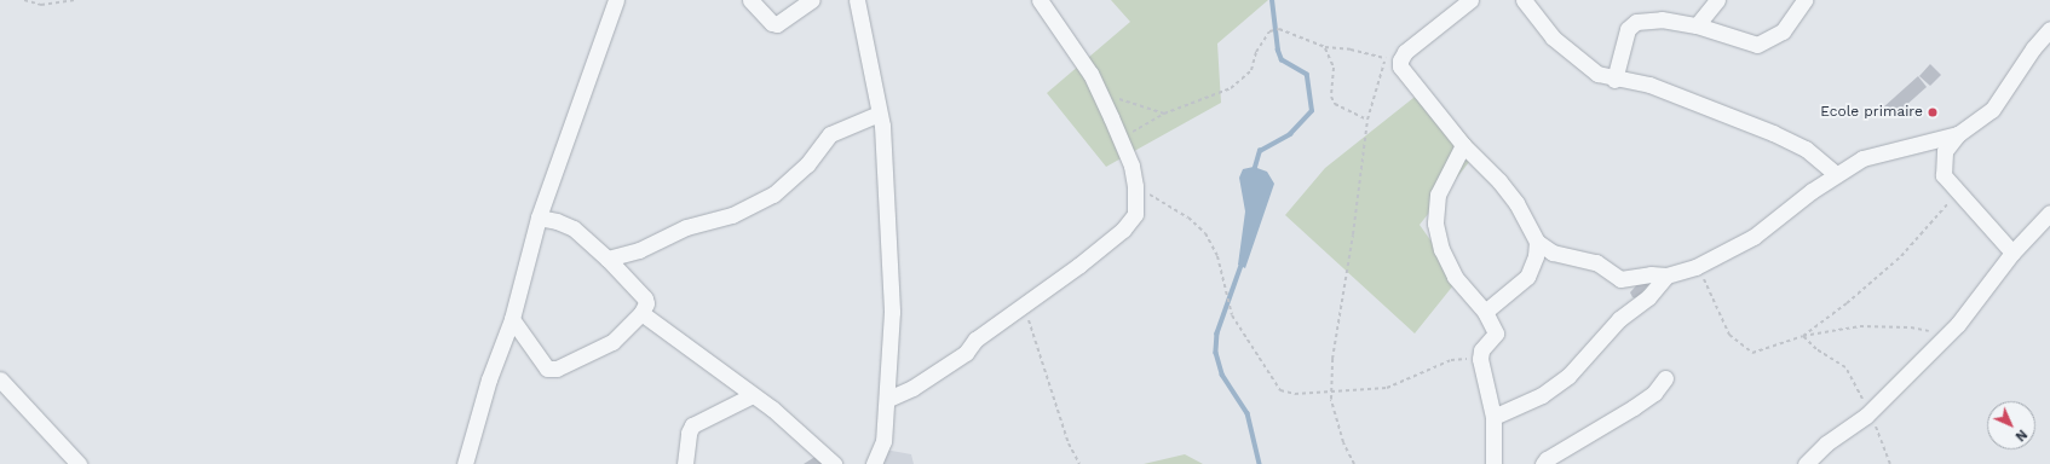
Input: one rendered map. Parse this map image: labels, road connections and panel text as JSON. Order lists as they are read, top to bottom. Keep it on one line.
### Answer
{"places":["Ecole primaire"],"north":"bottom right"}
